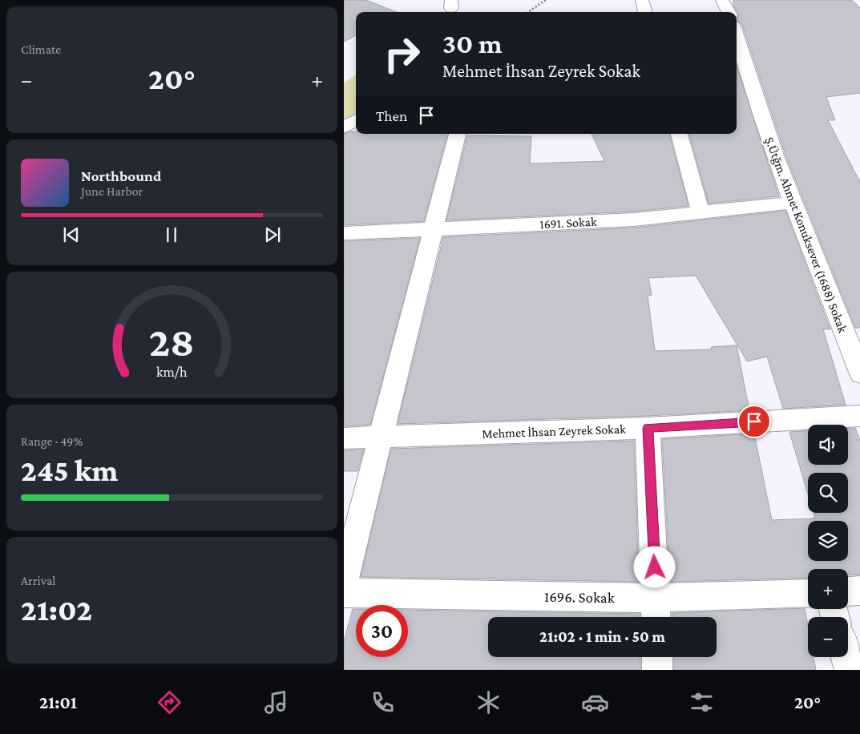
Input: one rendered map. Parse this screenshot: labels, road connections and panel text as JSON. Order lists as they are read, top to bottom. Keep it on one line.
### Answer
{"streets":{"street":["1691. Sokak","Ş.Ütğm. Ahmet Konuksever (1688) Sokak","Mehmet İhsan Zeyrek Sokak","1696. Sokak"]},"crossings":[["1691. Sokak","Ş.Ütğm. Ahmet Konuksever (1688) Sokak"]],"page":{"tile":["Climate",["Range · 49%","245 km"],["Arrival","21:02"]],"turn":["30 m","Mehmet İhsan Zeyrek Sokak"],"heat":["−","20°","+"],"then":"Then","song":["Northbound","June Harbor"],"map_buttons":["+","−"],"limit":"30","trip":"21:02 · 1 min · 50 m","tabs":["21:01","20°"],"gauge":["28","km/h"]}}
